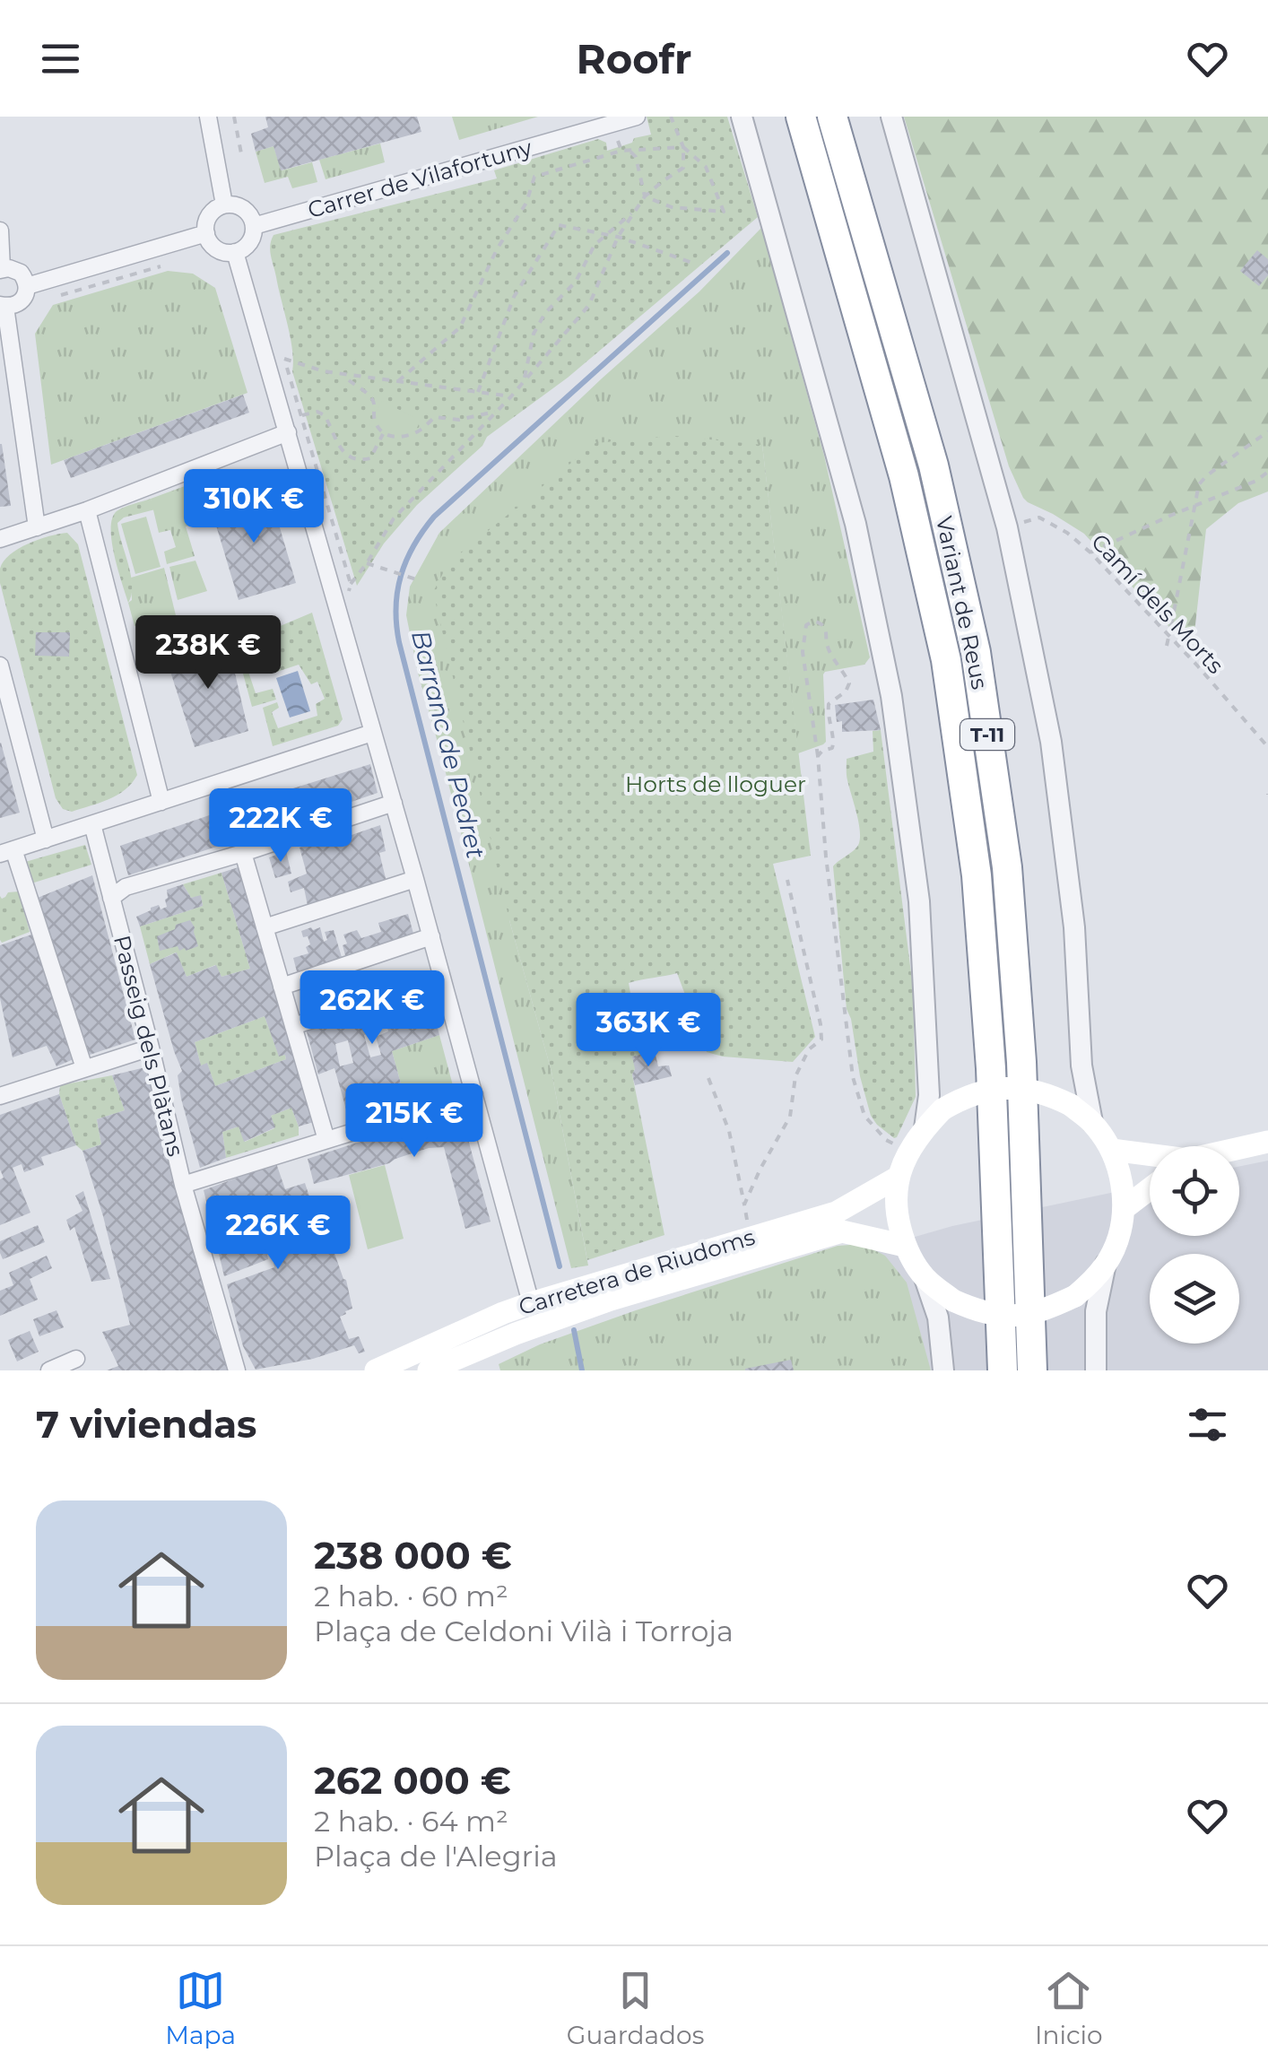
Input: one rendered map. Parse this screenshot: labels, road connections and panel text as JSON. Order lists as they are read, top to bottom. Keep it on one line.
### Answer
{"streets":{"highway":["Variant de Reus","T-11"],"main road":["Carretera de Riudoms"],"street":["Carrer de Vilafortuny","Passeig dels Plàtans"],"path":["Camí dels Morts"]},"water":["Barranc de Pedret"],"parks":["Horts de lloguer"],"page":{"header":"Roofr","price":["310K €","238K €","222K €","262K €","363K €","215K €","226K €"],"heading":"7 viviendas","list":[{"name":"238 000 €","note":"2 hab. · 60 m² · Plaça de Celdoni Vilà i Torroja"},{"name":"262 000 €","note":"2 hab. · 64 m² · Plaça de l'Alegria"}],"tabs":["Mapa","Guardados","Inicio"]}}
